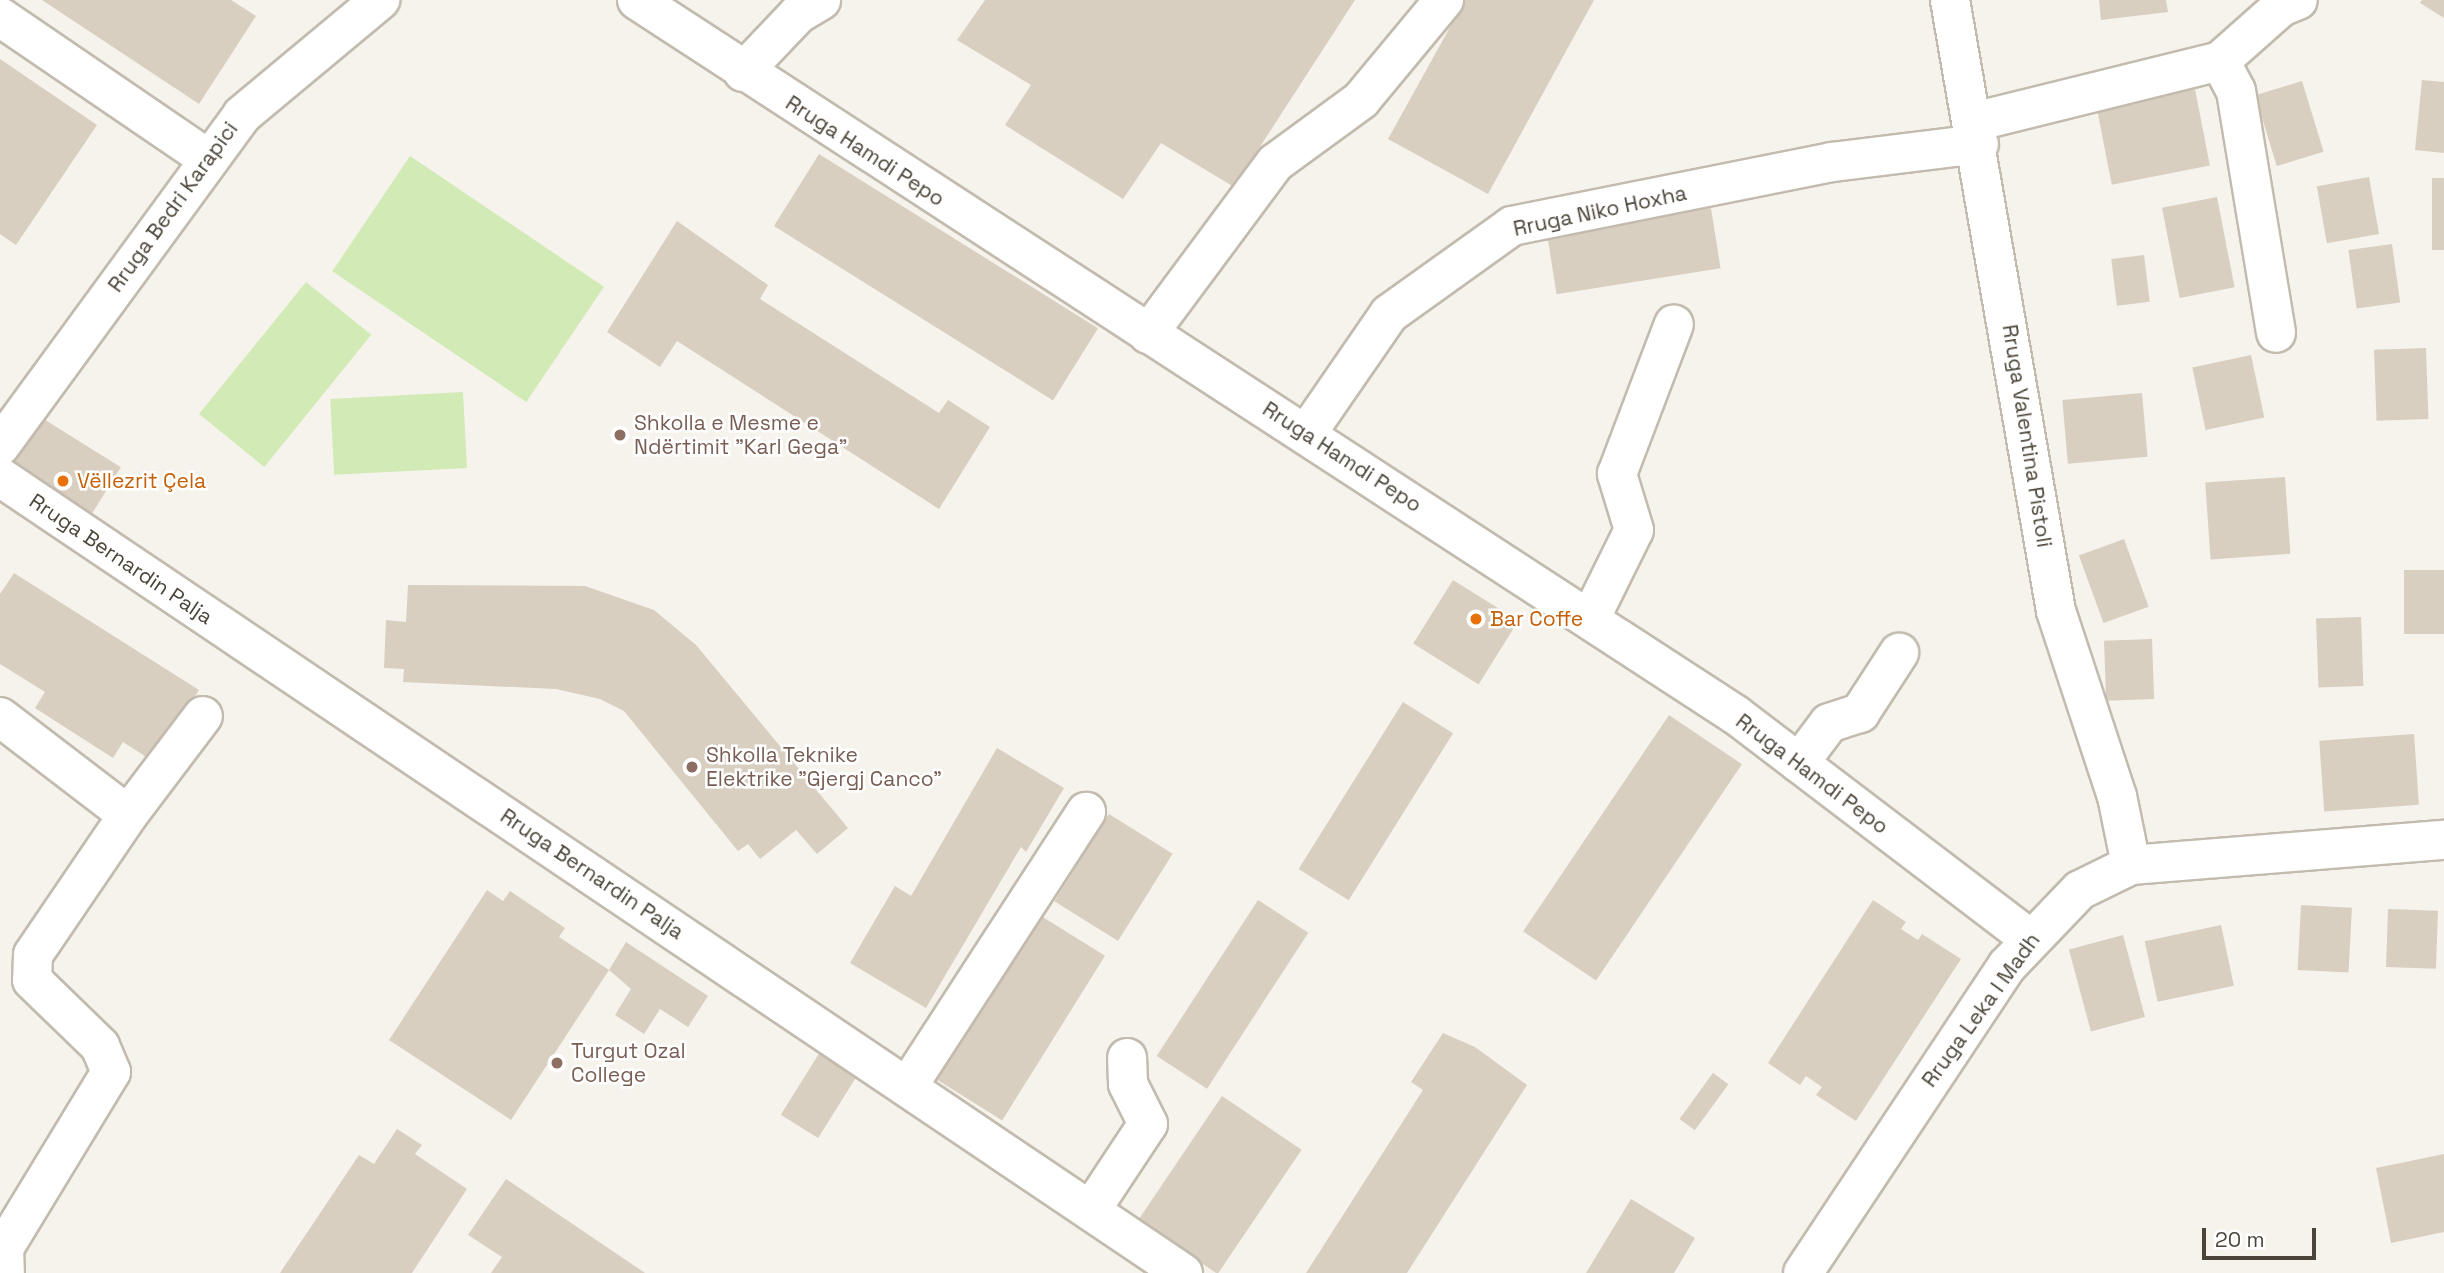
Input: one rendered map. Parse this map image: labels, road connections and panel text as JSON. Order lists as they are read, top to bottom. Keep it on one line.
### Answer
{"streets":{"street":["Rruga Hamdi Pepo","Rruga Bedri Karapici","Rruga Niko Hoxha","Rruga Valentina Pistoli","Rruga Bernardin Palja","Rruga Leka I Madh"]},"crossings":[["Rruga Hamdi Pepo","Rruga Niko Hoxha"],["Rruga Hamdi Pepo","Rruga Leka I Madh"],["Rruga Niko Hoxha","Rruga Valentina Pistoli"],["Rruga Valentina Pistoli","Rruga Leka I Madh"]],"places":["Shkolla e Mesme e Ndërtimit \"Karl Gega\"","Vëllezrit Çela","Bar Coffe","Shkolla Teknike Elektrike \"Gjergj Canco\"","Turgut Ozal College"],"scale_bar":"20 m"}
